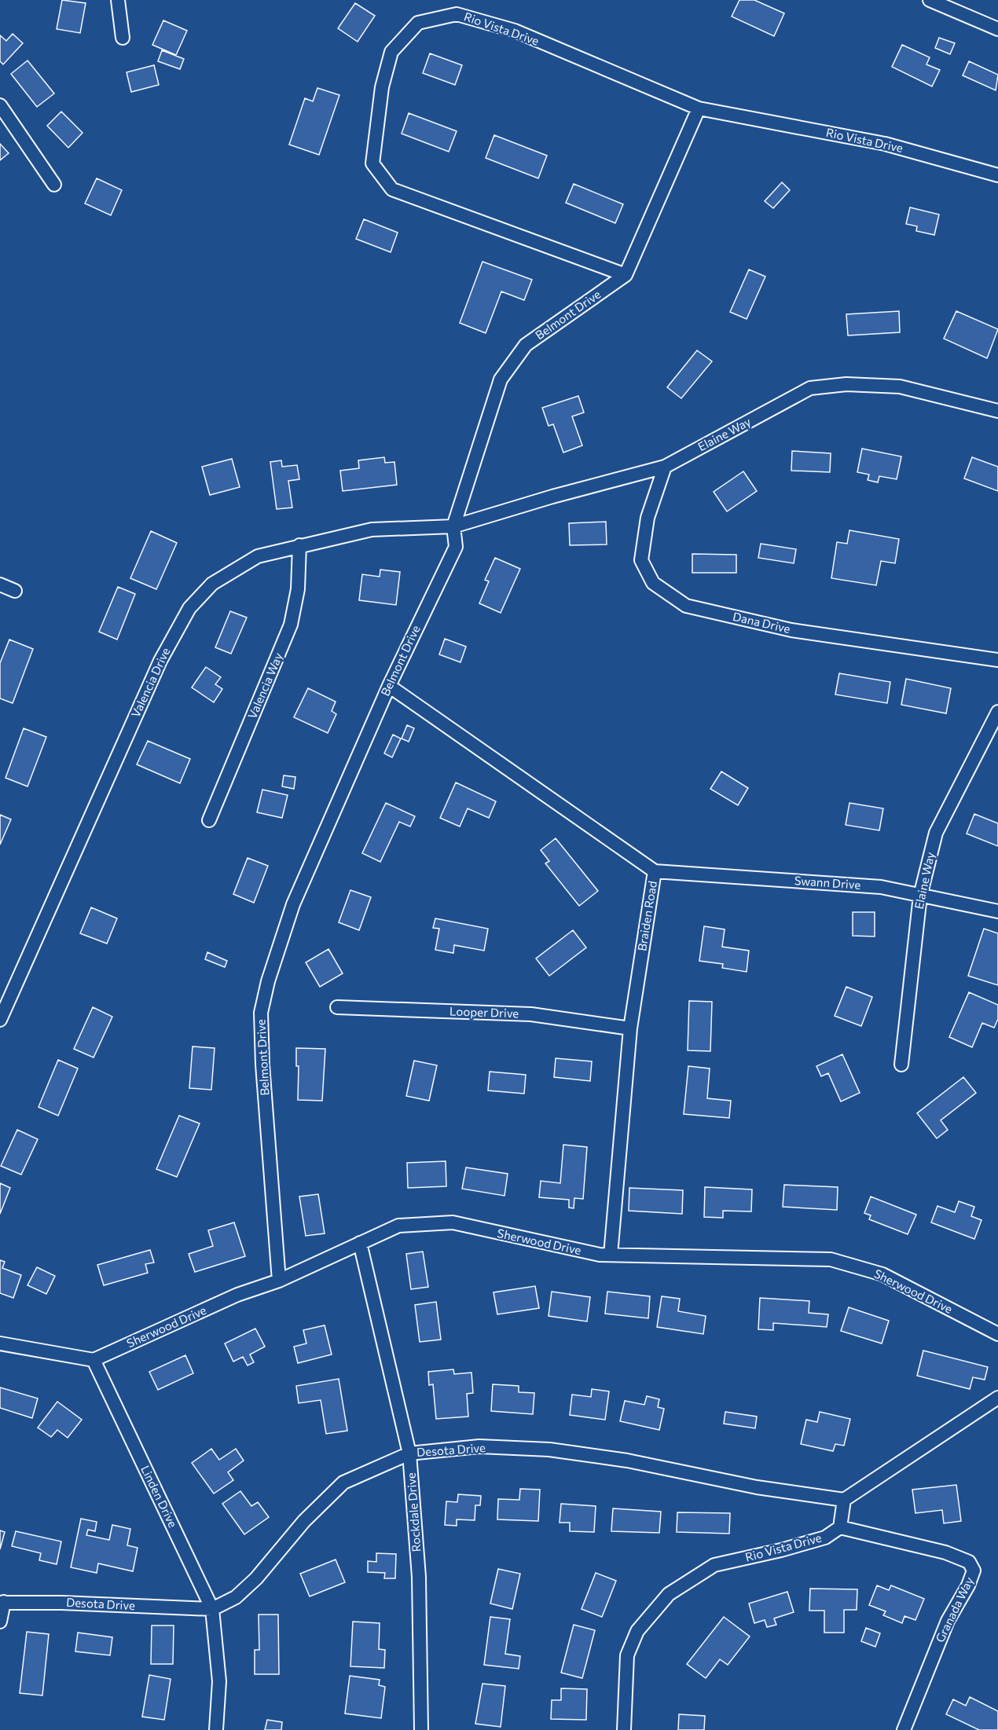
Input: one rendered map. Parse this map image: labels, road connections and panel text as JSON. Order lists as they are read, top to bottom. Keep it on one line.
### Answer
{"streets":{"street":["Rio Vista Drive","Belmont Drive","Elaine Way","Dana Drive","Valencia Drive","Valencia Way","Swann Drive","Braiden Road","Looper Drive","Sherwood Drive","Desota Drive","Linden Drive","Rockdale Drive","Granada Way"]},"crossings":[["Rio Vista Drive","Belmont Drive"],["Rio Vista Drive","Granada Way"],["Belmont Drive","Elaine Way"],["Belmont Drive","Valencia Drive"],["Belmont Drive","Braiden Road"],["Belmont Drive","Sherwood Drive"],["Elaine Way","Dana Drive"],["Elaine Way","Valencia Drive"],["Elaine Way","Swann Drive"],["Valencia Drive","Valencia Way"],["Swann Drive","Braiden Road"],["Braiden Road","Looper Drive"],["Braiden Road","Sherwood Drive"],["Sherwood Drive","Linden Drive"],["Sherwood Drive","Rockdale Drive"],["Desota Drive","Linden Drive"],["Desota Drive","Rockdale Drive"]]}
